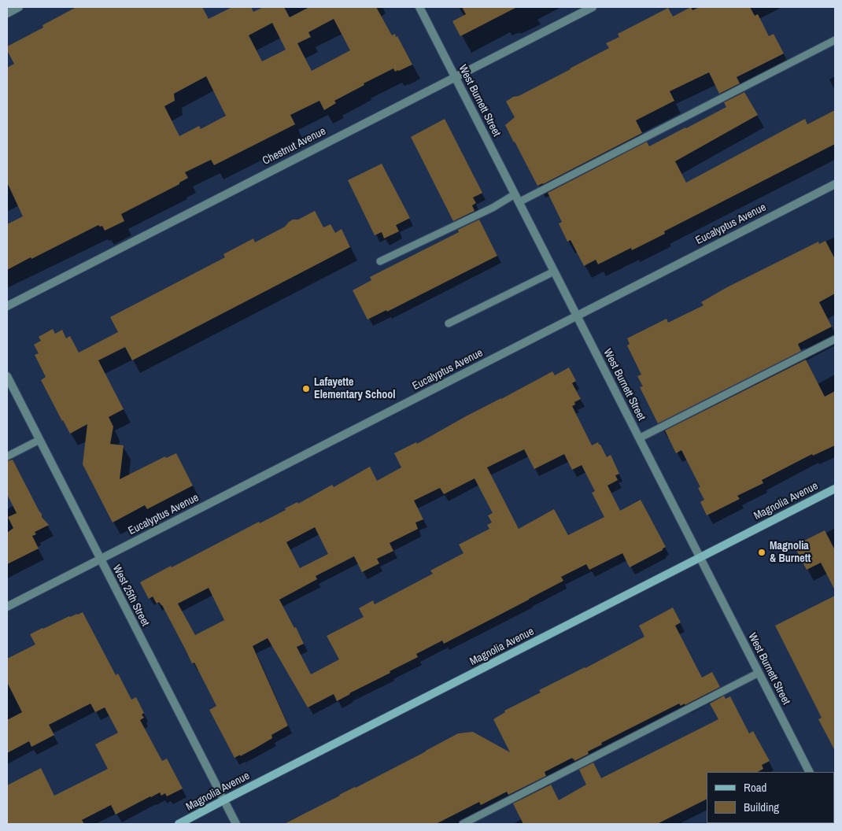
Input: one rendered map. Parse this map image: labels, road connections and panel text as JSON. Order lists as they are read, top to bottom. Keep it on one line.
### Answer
{"streets":{"street":["West Burnett Street","Chestnut Avenue","Eucalyptus Avenue","Magnolia Avenue","West 25th Street"]},"crossings":[["West Burnett Street","Chestnut Avenue"],["West Burnett Street","Eucalyptus Avenue"],["West Burnett Street","Magnolia Avenue"],["Eucalyptus Avenue","West 25th Street"],["Magnolia Avenue","West 25th Street"]],"places":["Lafayette Elementary School","Magnolia & Burnett"],"legend":["Road","Building"]}
